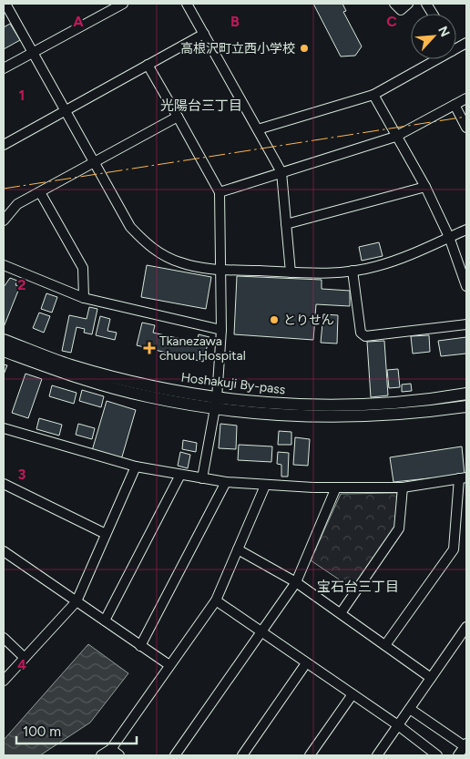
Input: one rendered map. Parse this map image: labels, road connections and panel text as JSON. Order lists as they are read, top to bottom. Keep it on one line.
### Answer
{"streets":{"main road":["Hoshakuji By-pass"]},"districts":["光陽台三丁目","宝石台三丁目"],"places":{"other":["高根沢町立西小学校","とりせん"],"health":["Tkanezawa chuou Hospital"]},"scale_bar":"100 m","north":"top right","grid":{"columns":["A","B","C"],"rows":["1","2","3","4"]}}
